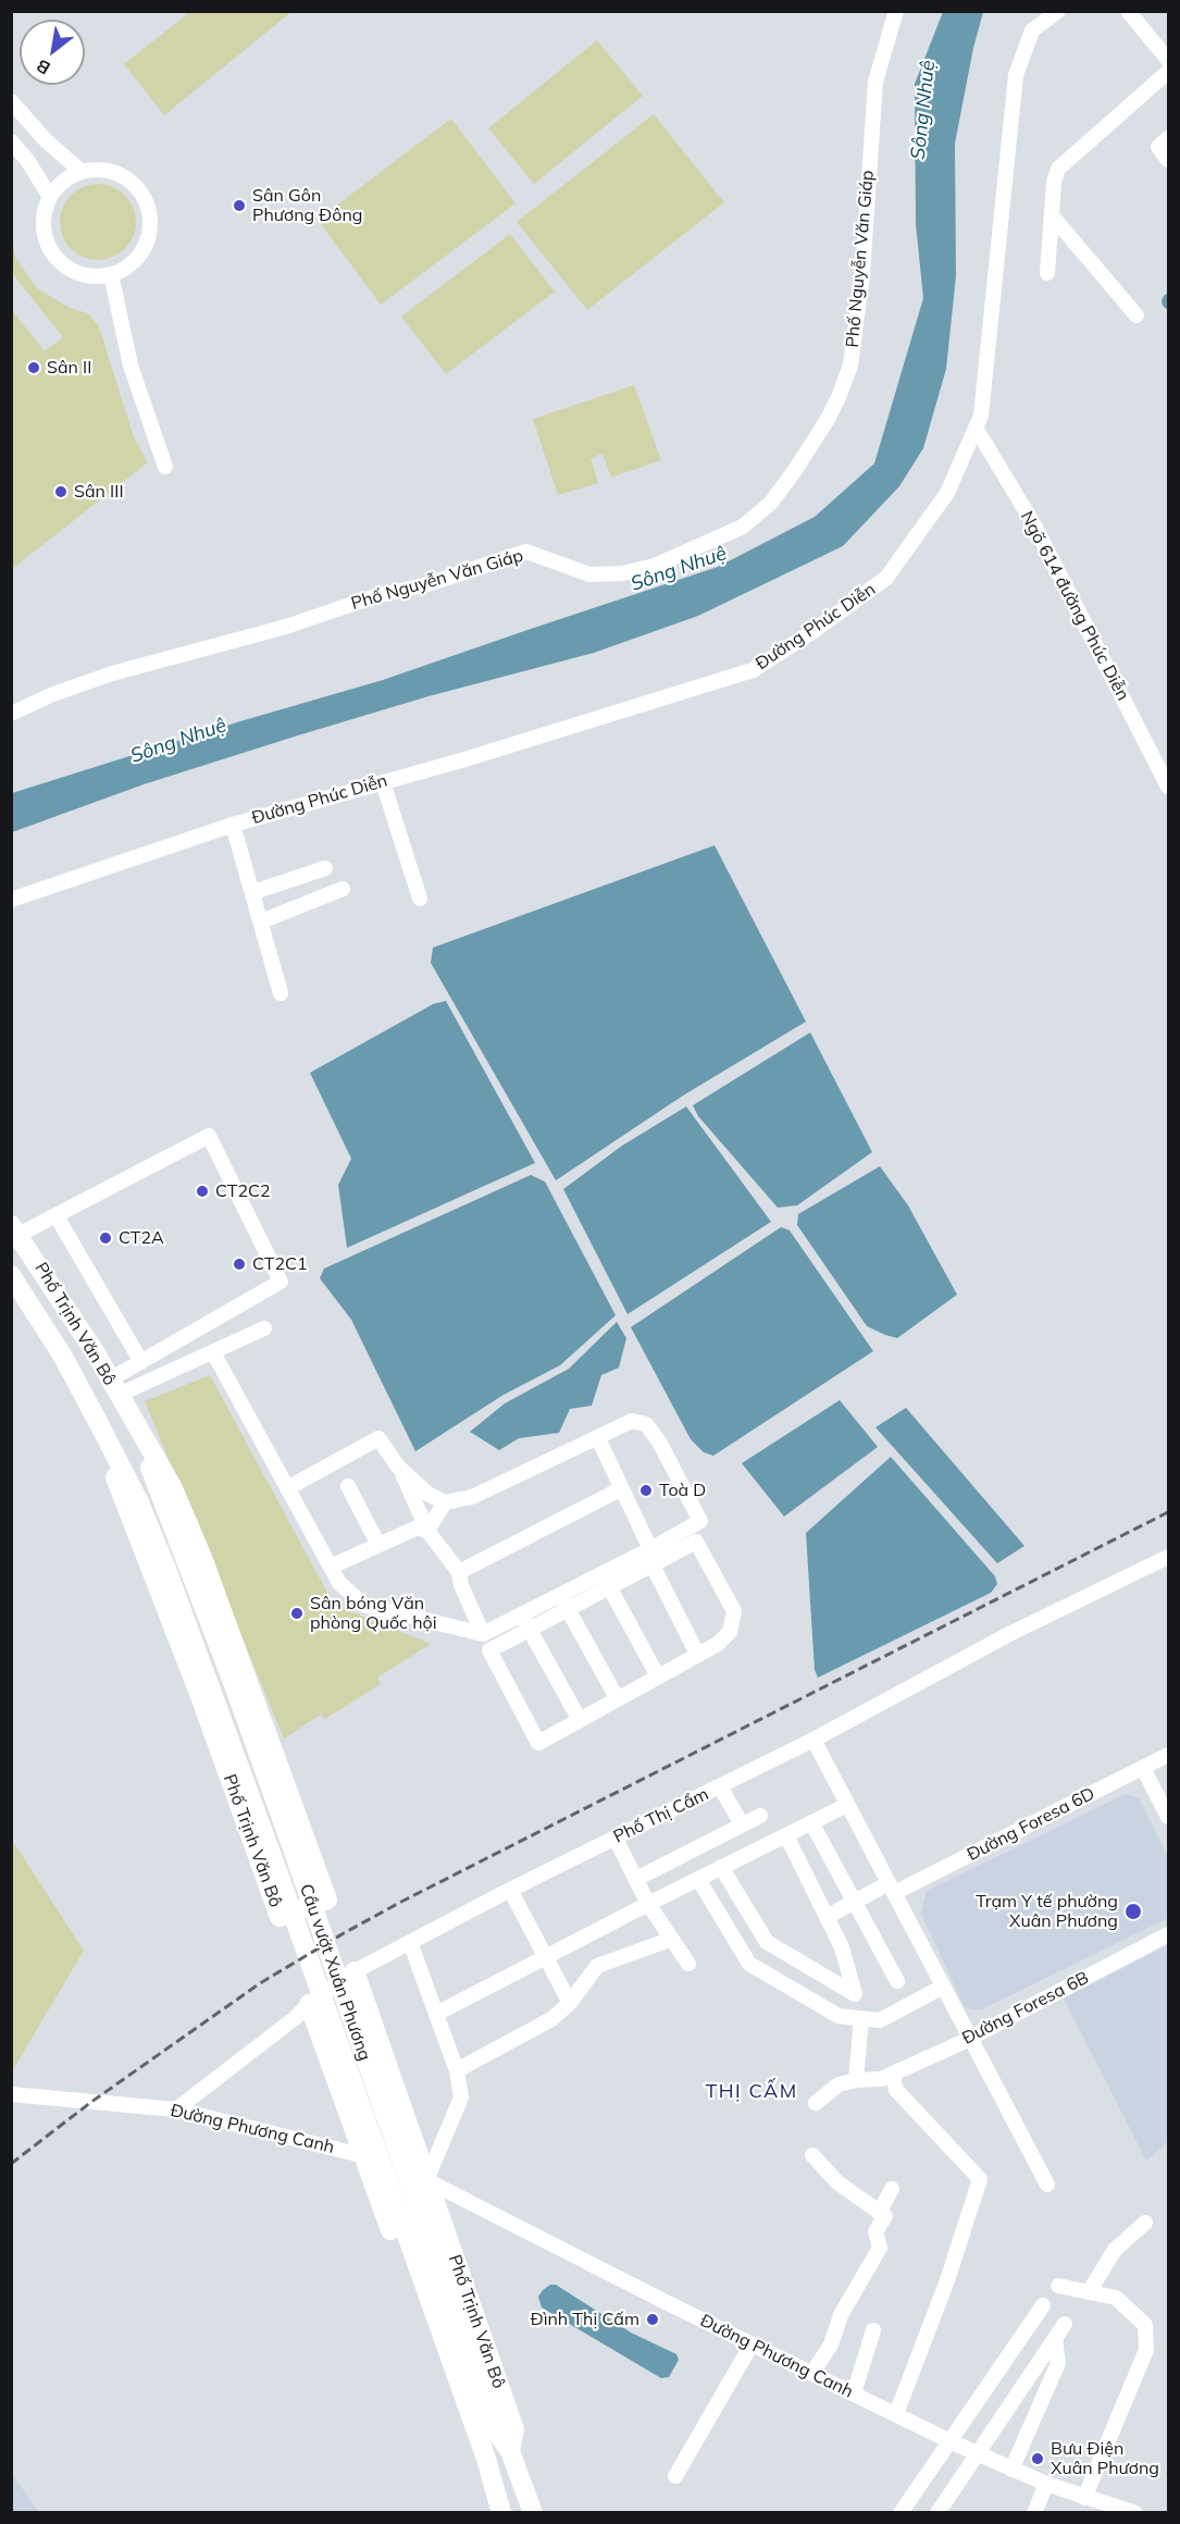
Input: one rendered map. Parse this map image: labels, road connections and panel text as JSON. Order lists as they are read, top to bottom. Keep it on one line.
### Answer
{"streets":{"main road":["Phố Trịnh Văn Bô","Cầu vượt Xuân Phương"],"street":["Phố Nguyễn Văn Giáp","Ngõ 614 đường Phúc Diễn","Đường Phúc Diễn","Phố Thị Cẩm","Đường Foresa 6D","Đường Foresa 6B","Đường Phương Canh"]},"crossings":[["Ngõ 614 đường Phúc Diễn","Đường Phúc Diễn"],["Phố Trịnh Văn Bô","Phố Thị Cẩm"],["Phố Trịnh Văn Bô","Cầu vượt Xuân Phương"],["Phố Trịnh Văn Bô","Đường Phương Canh"],["Phố Thị Cẩm","Đường Phương Canh"]],"districts":["THỊ CẤM"],"water":["Sông Nhuệ"],"places":["Sân Gôn Phương Đông","Sân II","Sân III","CT2C2","CT2A","CT2C1","Toà D","Sân bóng Văn phòng Quốc hội","Trạm Y tế phường Xuân Phương","Đình Thị Cấm","Bưu Điện Xuân Phương"],"north":"bottom left"}
